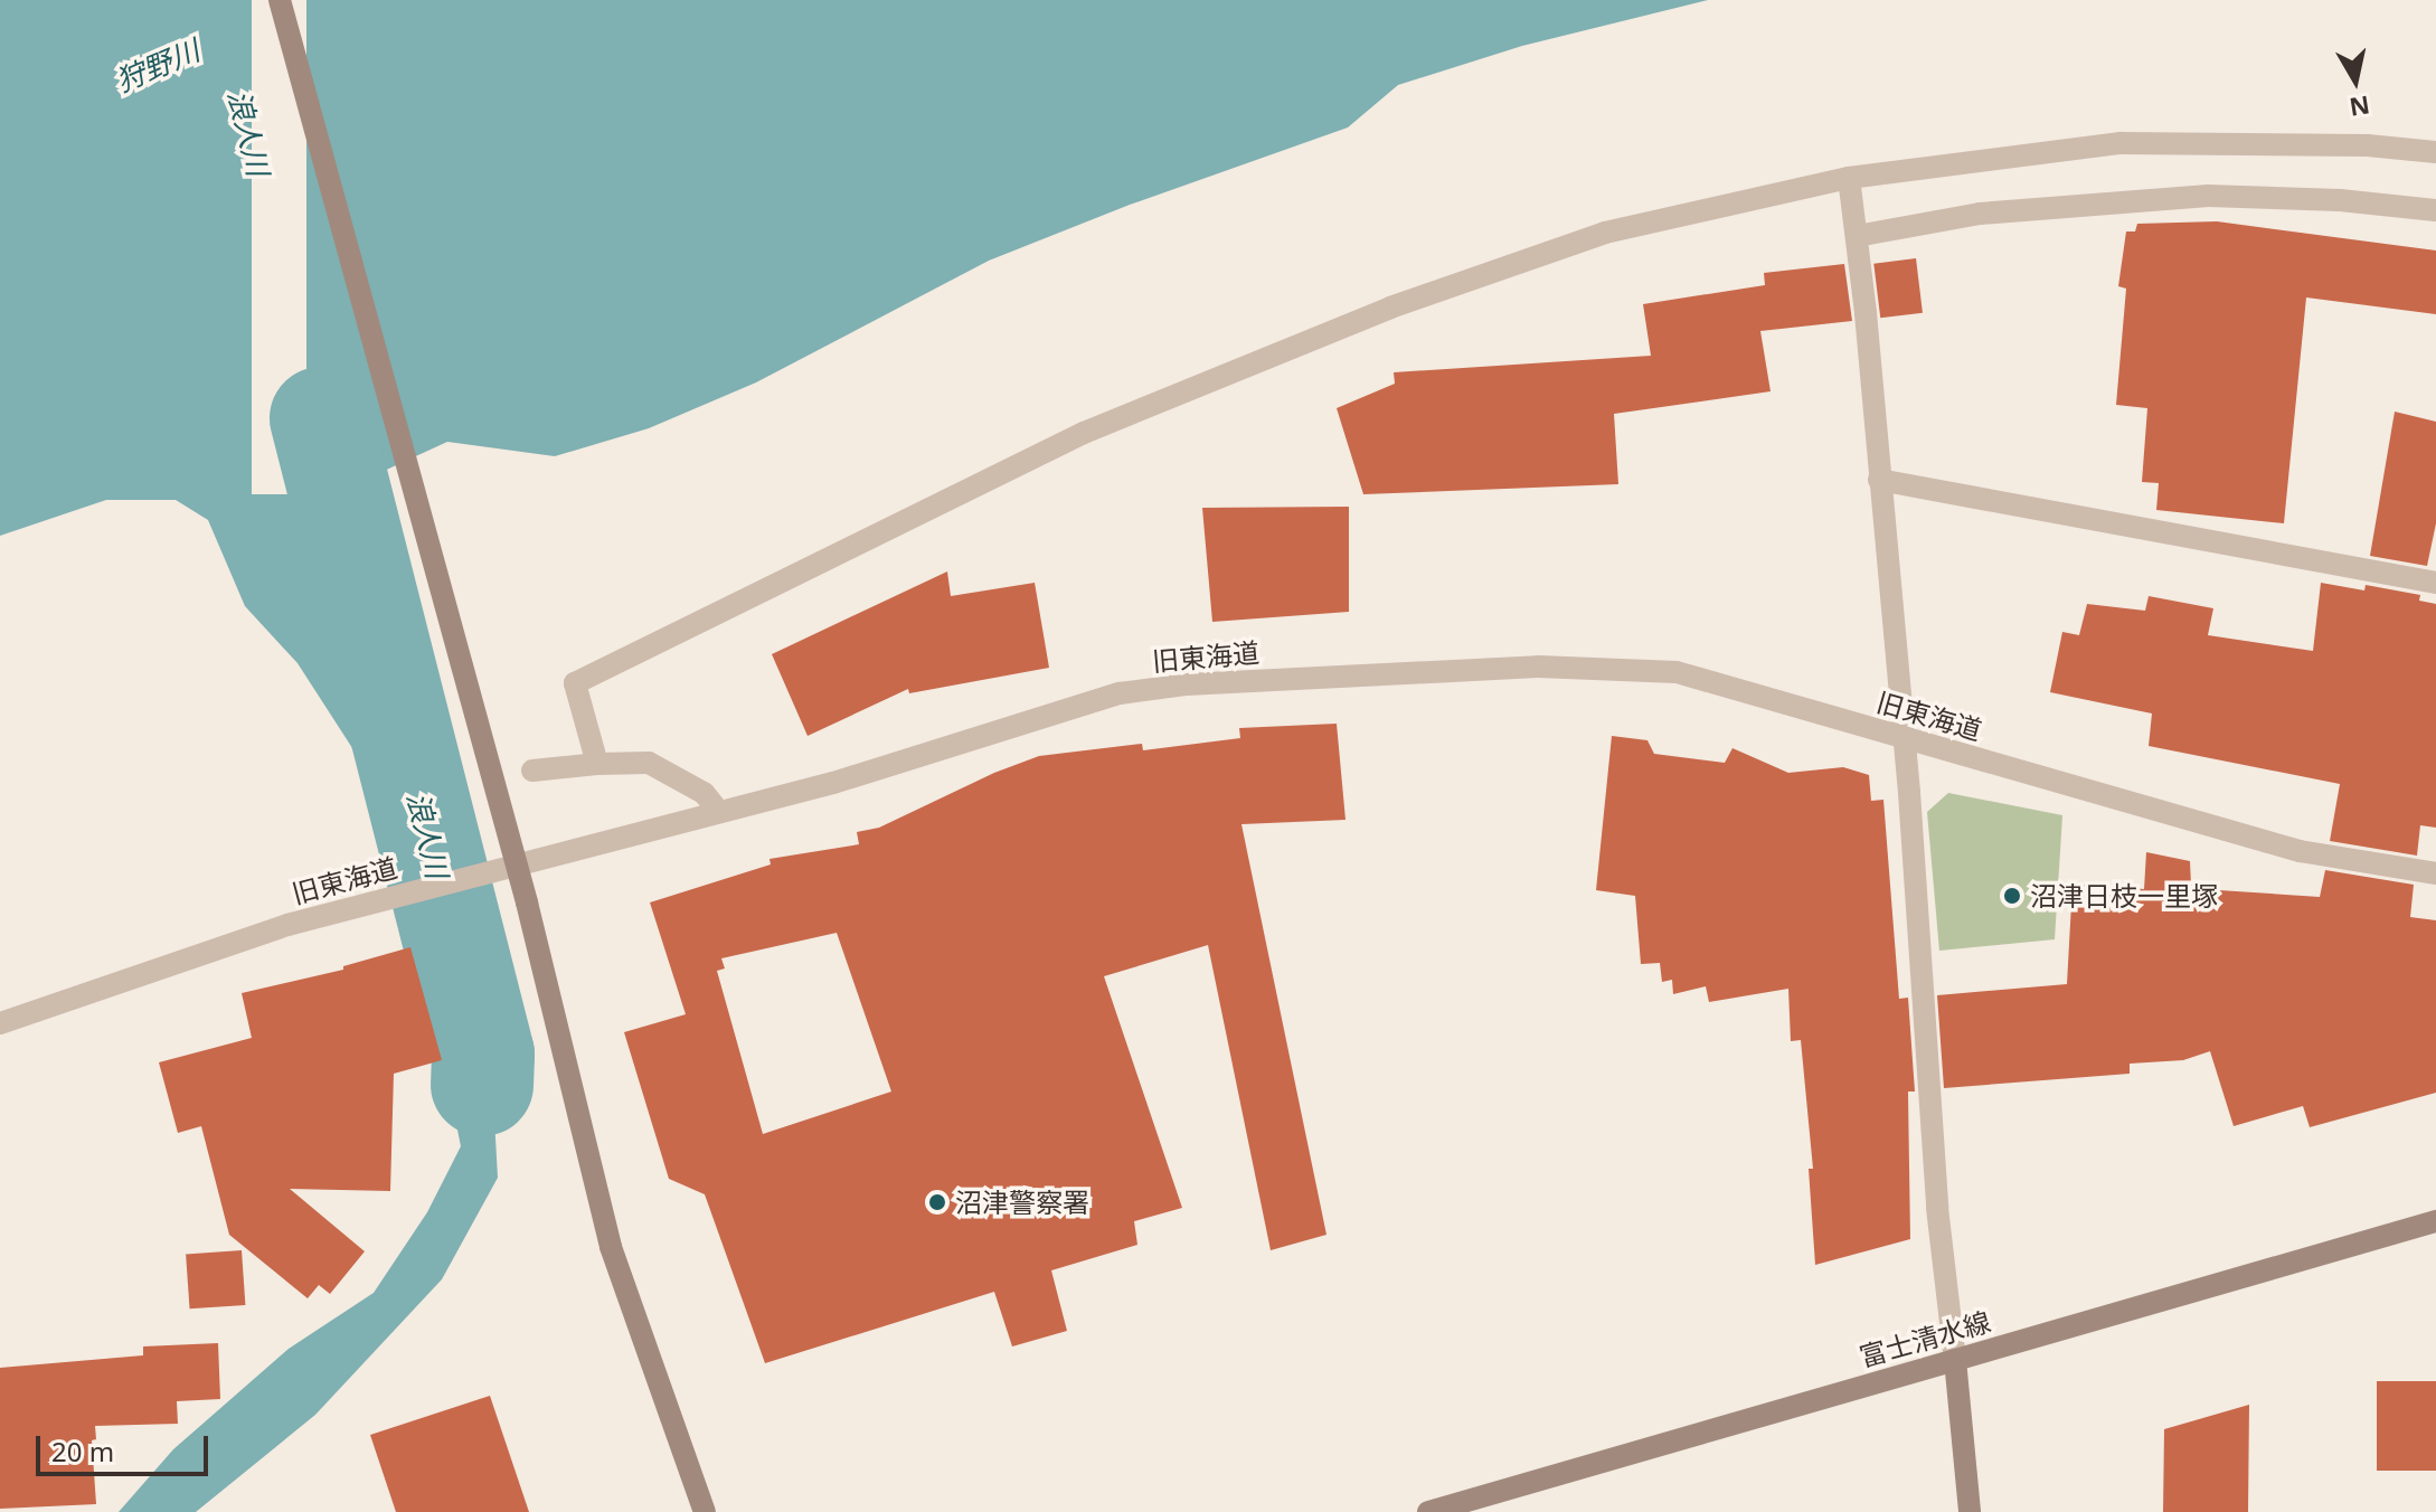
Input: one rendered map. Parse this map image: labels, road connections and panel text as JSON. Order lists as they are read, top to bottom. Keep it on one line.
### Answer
{"streets":{"street":["旧東海道","富士清水線"]},"water":["狩野川","浪人川"],"places":["沼津日枝一里塚","沼津警察署"],"scale_bar":"20 m","north":"bottom"}
